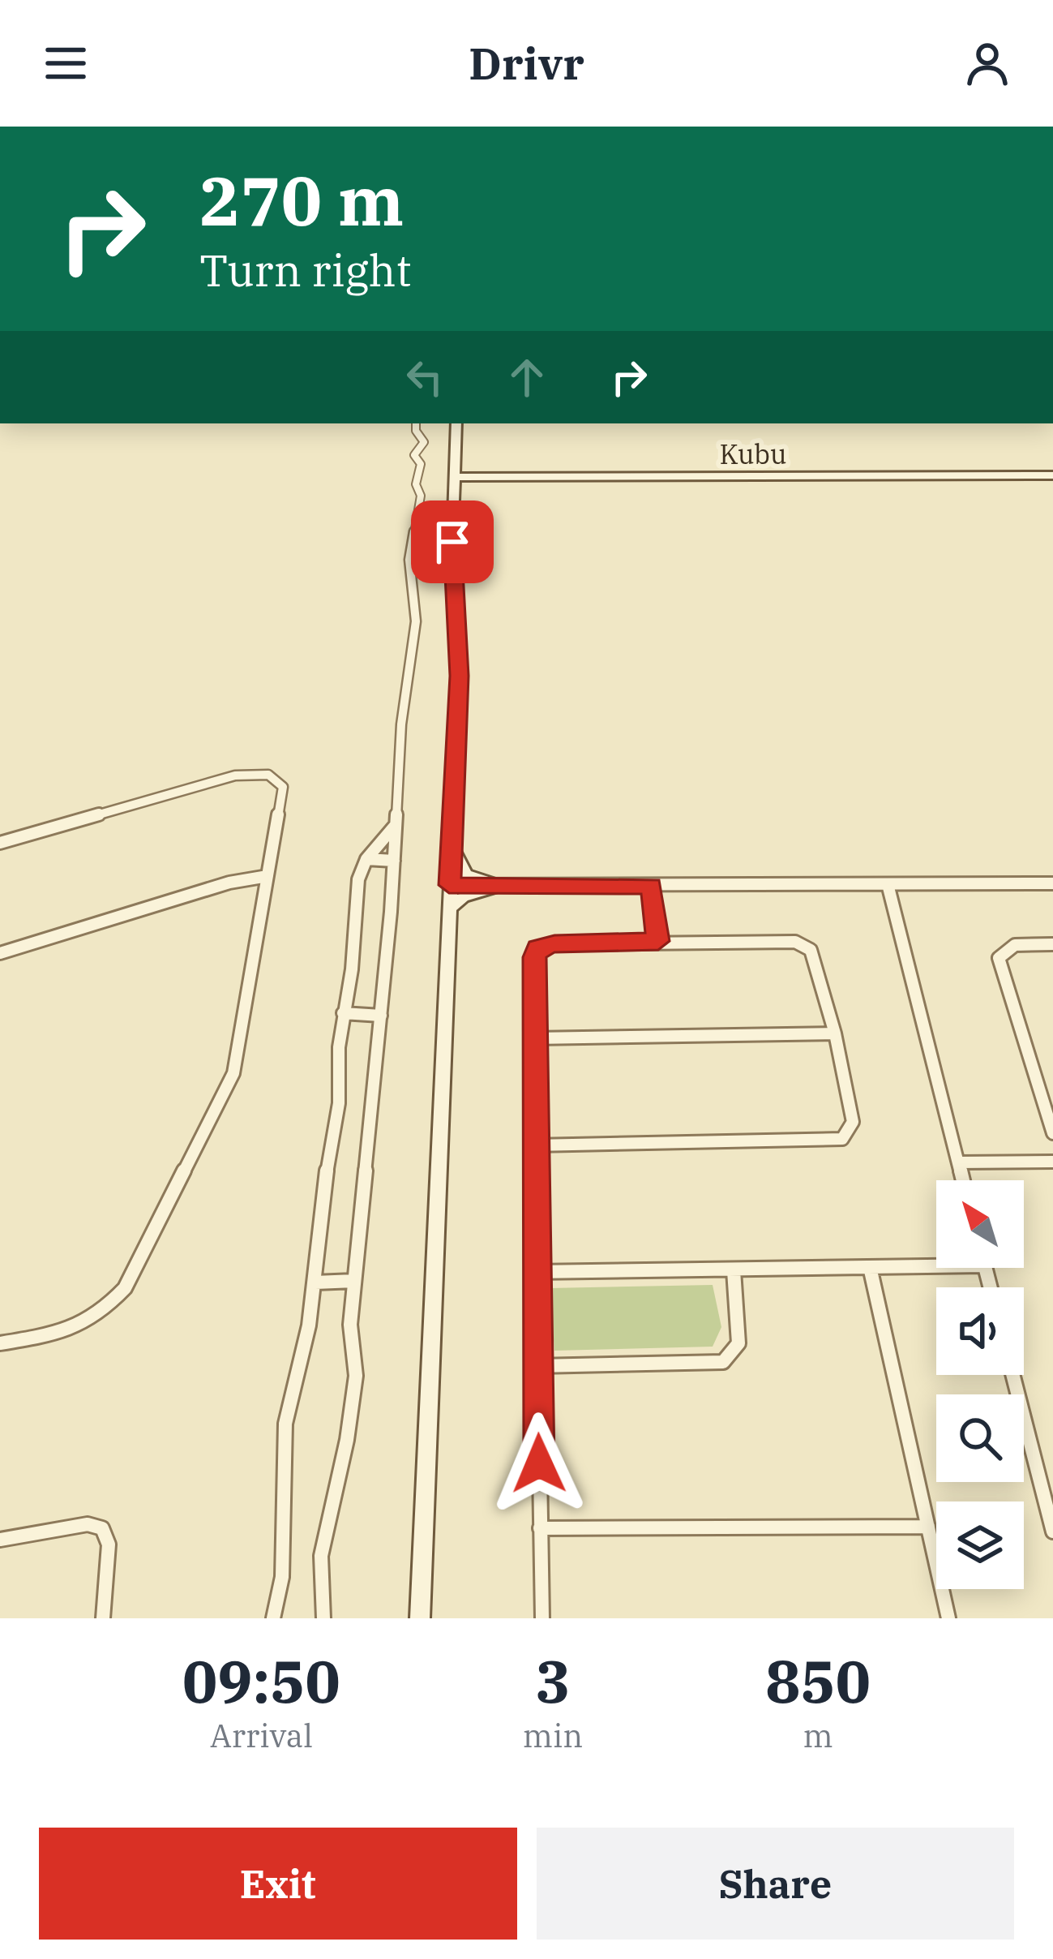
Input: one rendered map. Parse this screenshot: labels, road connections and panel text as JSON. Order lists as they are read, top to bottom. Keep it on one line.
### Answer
{"streets":{"main road":["Kubu"]},"north":"top left","page":{"header":"Drivr","turn":["270 m","Turn right"],"eta":["09:50","Arrival","3","min","850","m"],"buttons":["Exit","Share"]}}
